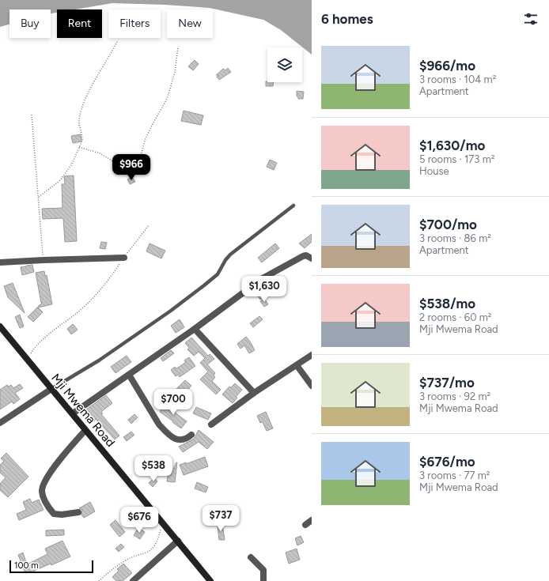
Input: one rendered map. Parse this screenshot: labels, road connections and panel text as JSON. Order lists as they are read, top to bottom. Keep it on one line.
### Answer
{"streets":{"main road":["Mji Mwema Road"]},"scale_bar":"100 m","page":{"heading":"6 homes","chip":["Buy","Rent","Filters","New"],"list":[{"name":"$966/mo","note":"3 rooms · 104 m² · Apartment"},{"name":"$1,630/mo","note":"5 rooms · 173 m² · House"},{"name":"$700/mo","note":"3 rooms · 86 m² · Apartment"},{"name":"$538/mo","note":"2 rooms · 60 m² · Mji Mwema Road"},{"name":"$737/mo","note":"3 rooms · 92 m² · Mji Mwema Road"},{"name":"$676/mo","note":"3 rooms · 77 m² · Mji Mwema Road"}],"price":["$966","$1,630","$700","$538","$737","$676"],"scale":"100 m"}}
